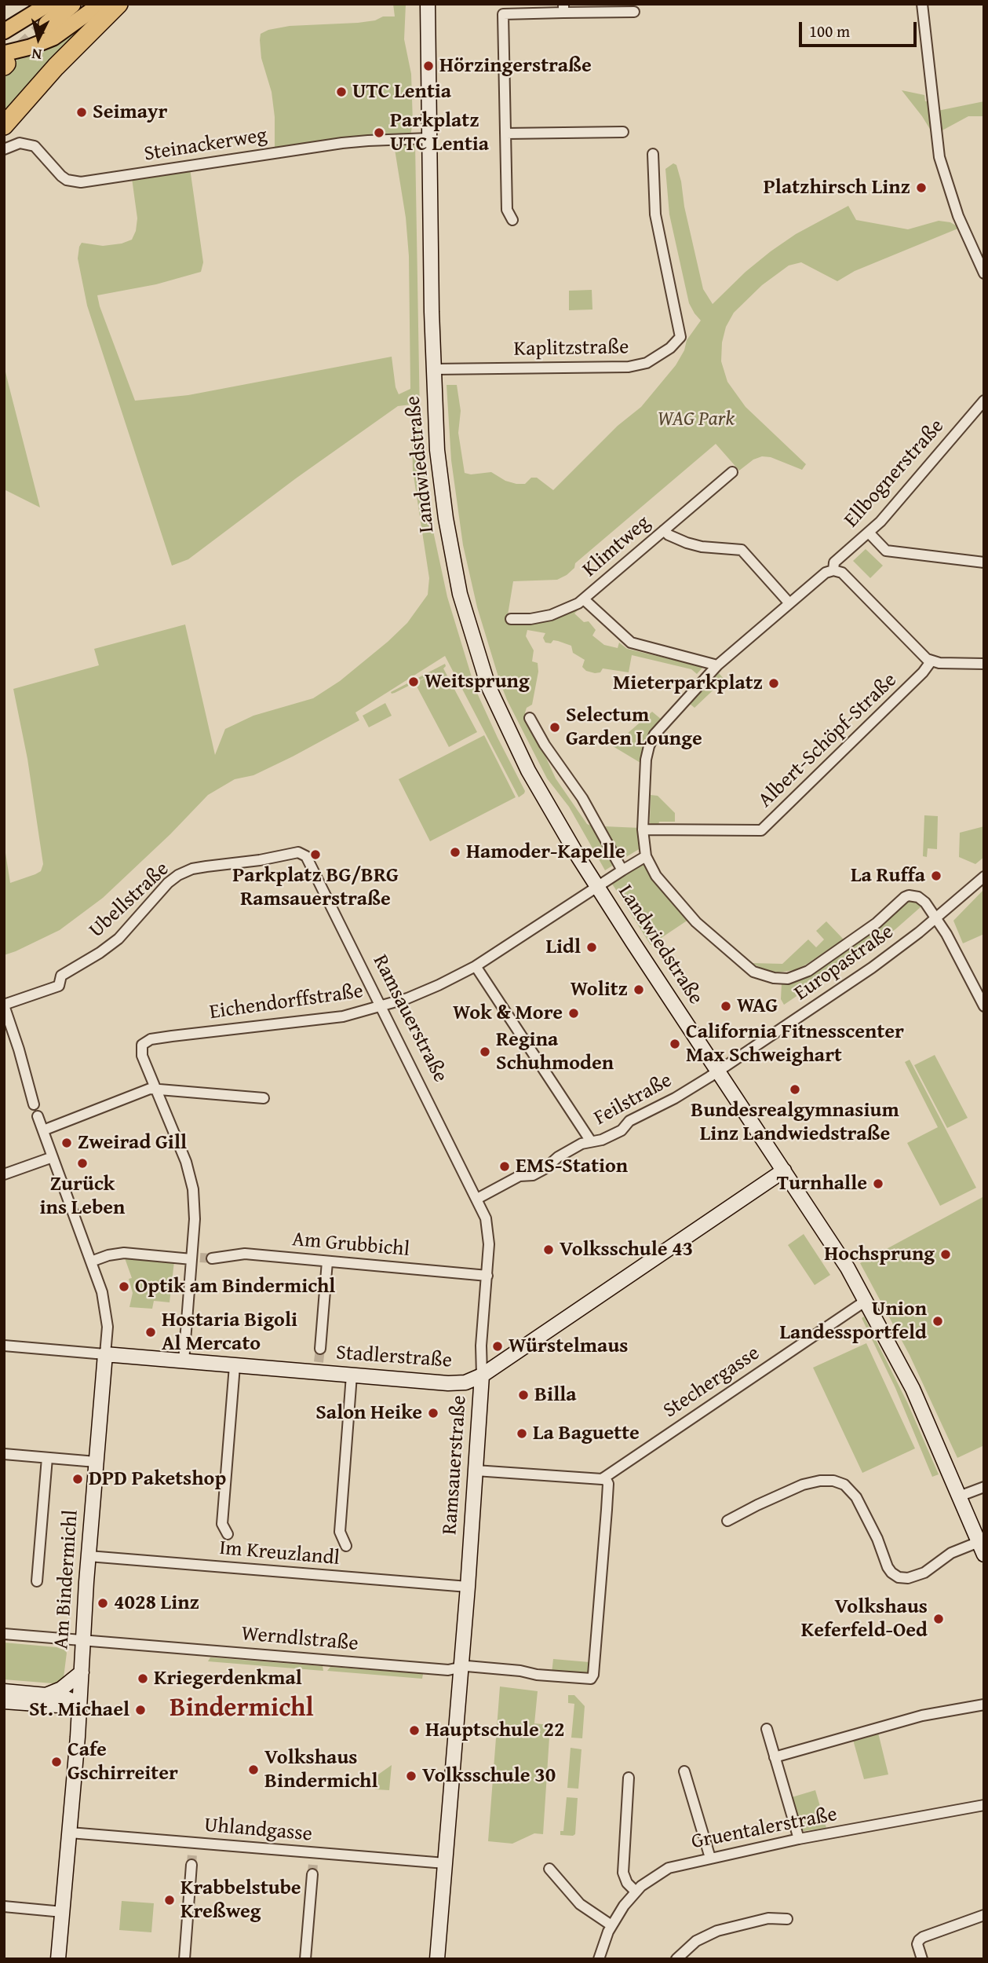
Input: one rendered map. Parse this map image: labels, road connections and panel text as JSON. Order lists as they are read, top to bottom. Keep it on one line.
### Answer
{"streets":{"main road":["Landwiedstraße","Ramsauerstraße","Stadlerstraße","Am Bindermichl"],"street":["Steinackerweg","Kaplitzstraße","Ellbognerstraße","Klimtweg","Albert-Schöpf-Straße","Ubellstraße","Europastraße","Eichendorffstraße","Feilstraße","Am Grubbichl","Stechergasse","Im Kreuzlandl","Werndlstraße","Gruentalerstraße","Uhlandgasse"]},"crossings":[["Steinackerweg","Landwiedstraße"],["Kaplitzstraße","Landwiedstraße"],["Landwiedstraße","Europastraße"],["Landwiedstraße","Eichendorffstraße"],["Landwiedstraße","Feilstraße"],["Landwiedstraße","Stadlerstraße"],["Landwiedstraße","Stechergasse"],["Ubellstraße","Ramsauerstraße"],["Europastraße","Feilstraße"],["Eichendorffstraße","Ramsauerstraße"],["Ramsauerstraße","Feilstraße"],["Ramsauerstraße","Am Grubbichl"],["Ramsauerstraße","Stadlerstraße"],["Ramsauerstraße","Im Kreuzlandl"],["Ramsauerstraße","Werndlstraße"],["Ramsauerstraße","Uhlandgasse"],["Stadlerstraße","Am Bindermichl"],["Stechergasse","Werndlstraße"],["Im Kreuzlandl","Am Bindermichl"],["Am Bindermichl","Werndlstraße"],["Am Bindermichl","Uhlandgasse"]],"districts":["Bindermichl"],"parks":["WAG Park"],"places":["Hörzingerstraße","UTC Lentia","Seimayr","Parkplatz UTC Lentia","Platzhirsch Linz","Weitsprung","Mieterparkplatz","Selectum Garden Lounge","Hamoder-Kapelle","Parkplatz BG/BRG Ramsauerstraße","La Ruffa","Lidl","Wolitz","WAG","Wok & More","California Fitnesscenter Max Schweighart","Regina Schuhmoden","Bundesrealgymnasium Linz Landwiedstraße","Zweirad Gill","Zurück ins Leben","EMS-Station","Turnhalle","Volksschule 43","Hochsprung","Optik am Bindermichl","Union Landessportfeld","Hostaria Bigoli Al Mercato","Würstelmaus","Billa","Salon Heike","La Baguette","DPD Paketshop","4028 Linz","Volkshaus Keferfeld-Oed","Kriegerdenkmal","St. Michael","Hauptschule 22","Cafe Gschirreiter","Volkshaus Bindermichl","Volksschule 30","Krabbelstube Kreßweg"],"scale_bar":"100 m","north":"bottom"}
